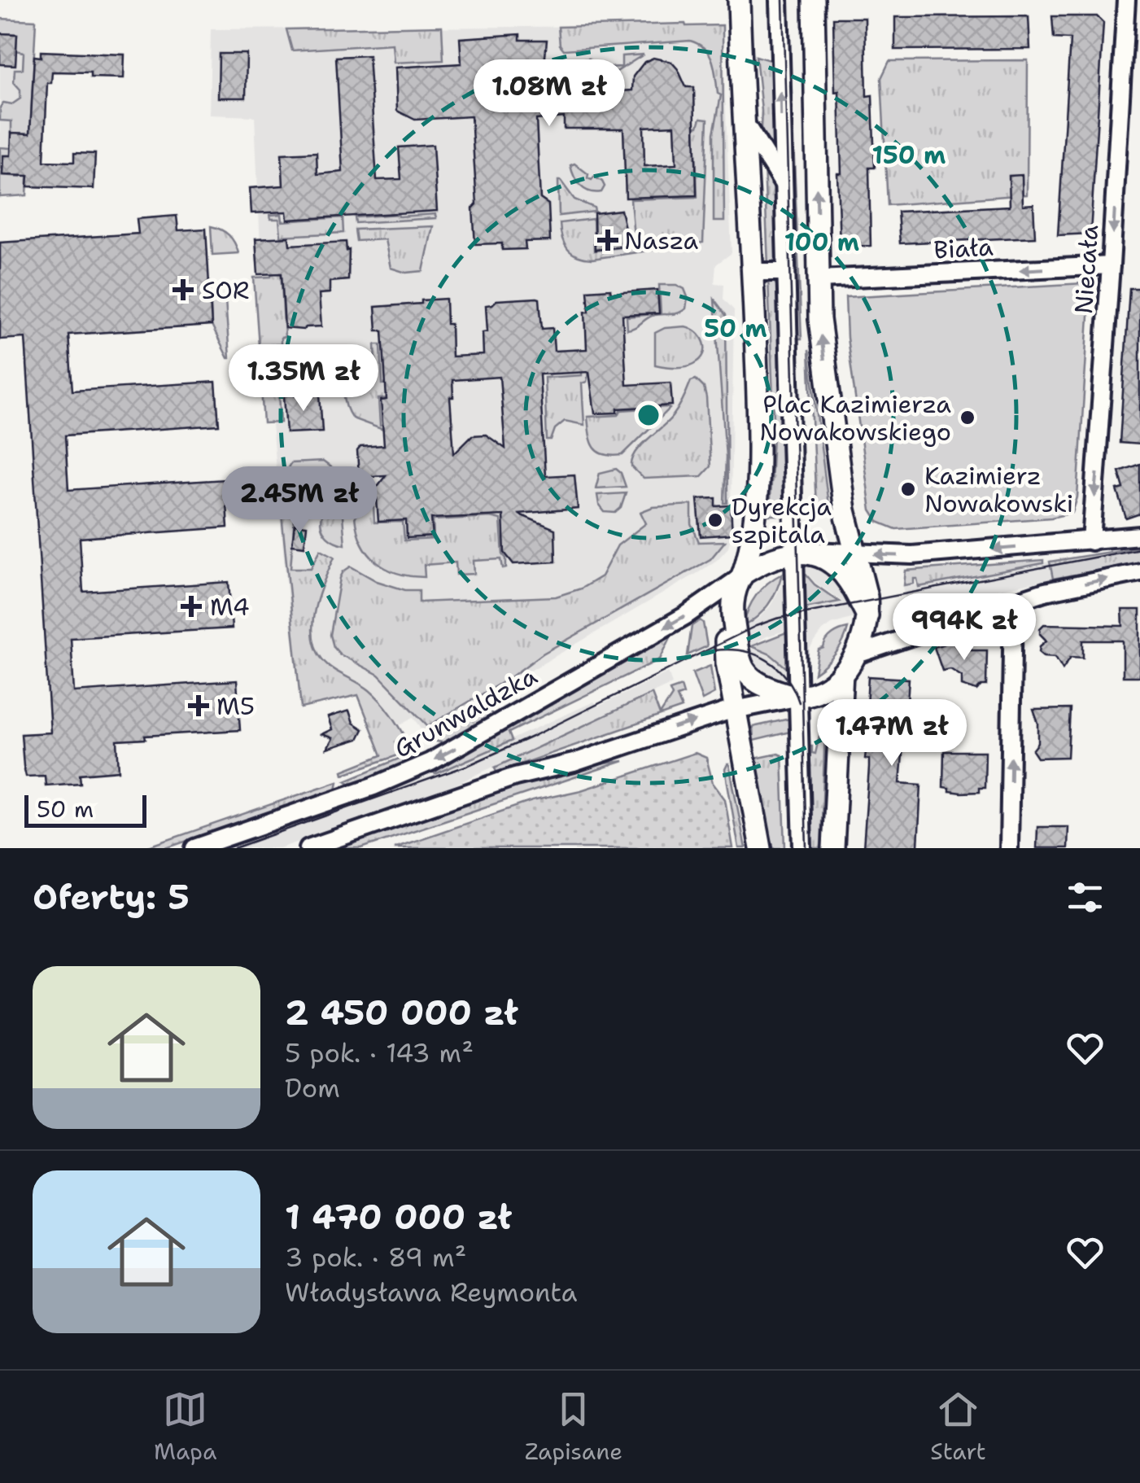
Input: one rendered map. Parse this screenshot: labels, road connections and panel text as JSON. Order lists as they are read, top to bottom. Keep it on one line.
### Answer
{"streets":{"street":["Biała","Niecała","Grunwaldzka"]},"crossings":[["Biała","Niecała"]],"one_way":["Biała","Niecała"],"places":{"health":["Nasza","SOR","M4","M5"],"other":["Plac Kazimierza Nowakowskiego","Kazimierz Nowakowski","Dyrekcja szpitala"]},"scale_bar":"50 m","page":{"price":["1.08M zł","1.35M zł","2.45M zł","994K zł","1.47M zł"],"scale":"50 m","heading":"Oferty: 5","list":[{"name":"2 450 000 zł","note":"5 pok. · 143 m² · Dom"},{"name":"1 470 000 zł","note":"3 pok. · 89 m² · Władysława Reymonta"}],"tabs":["Mapa","Zapisane","Start"]},"rings":["150 m","100 m","50 m"]}
